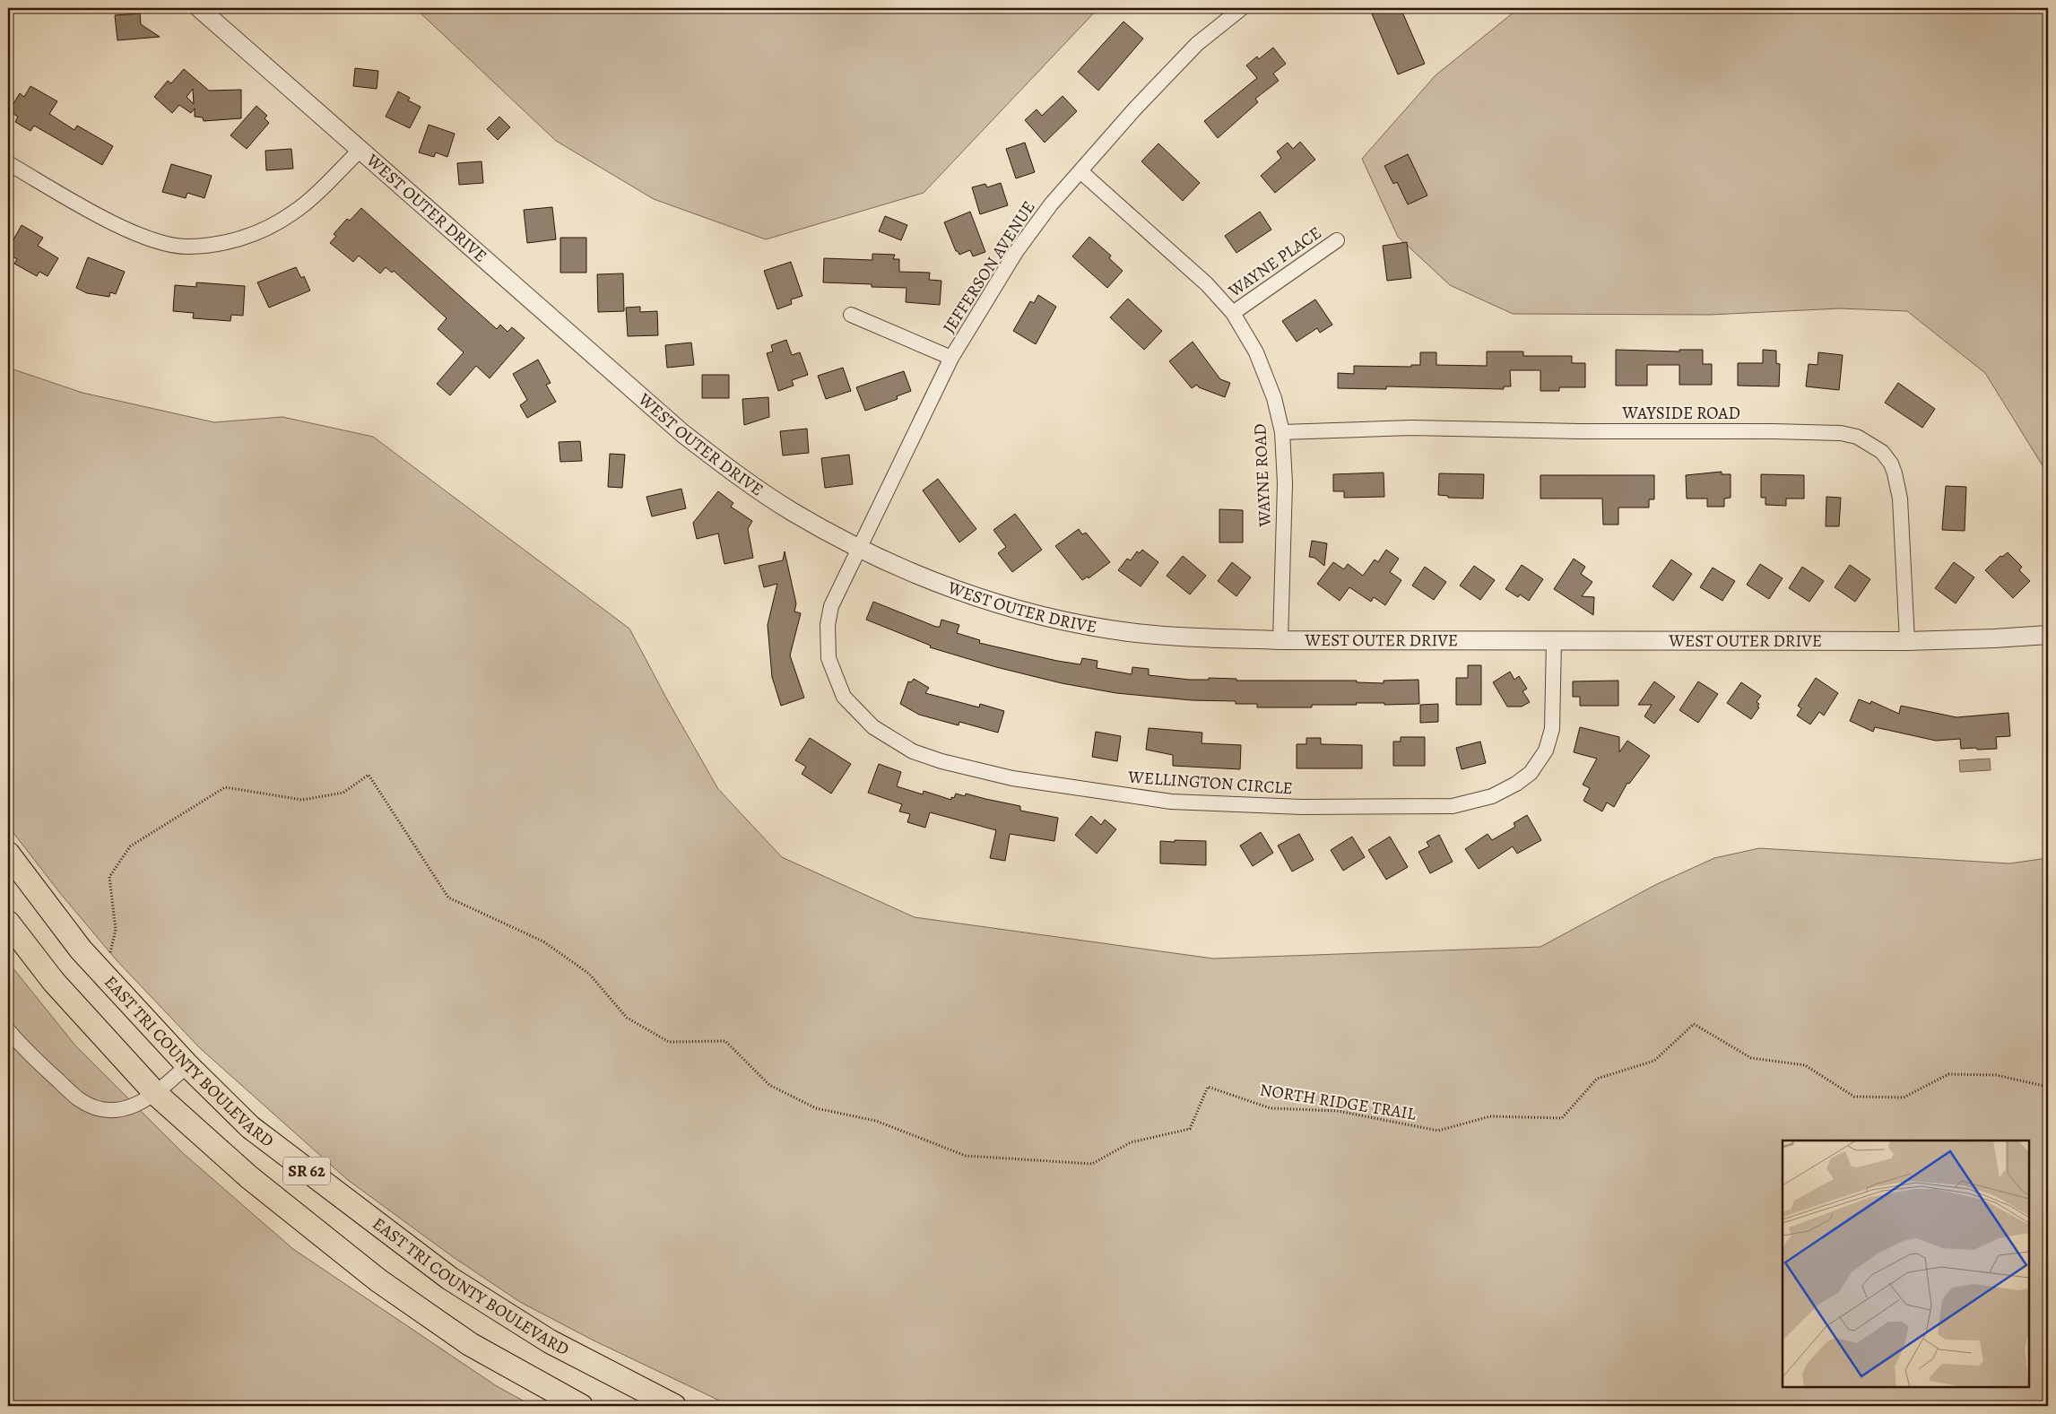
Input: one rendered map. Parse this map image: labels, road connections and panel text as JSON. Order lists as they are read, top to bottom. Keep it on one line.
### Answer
{"streets":{"highway":["EAST TRI COUNTY BOULEVARD","SR 62"],"street":["WEST OUTER DRIVE","WAYNE PLACE","JEFFERSON AVENUE","WAYSIDE ROAD","WAYNE ROAD","WELLINGTON CIRCLE"],"path":["NORTH RIDGE TRAIL"]},"crossings":[["WEST OUTER DRIVE","JEFFERSON AVENUE"],["WEST OUTER DRIVE","WAYSIDE ROAD"],["WEST OUTER DRIVE","WAYNE ROAD"],["WEST OUTER DRIVE","WELLINGTON CIRCLE"],["WAYNE PLACE","WAYNE ROAD"],["JEFFERSON AVENUE","WAYNE ROAD"],["JEFFERSON AVENUE","WELLINGTON CIRCLE"],["WAYSIDE ROAD","WAYNE ROAD"]]}
